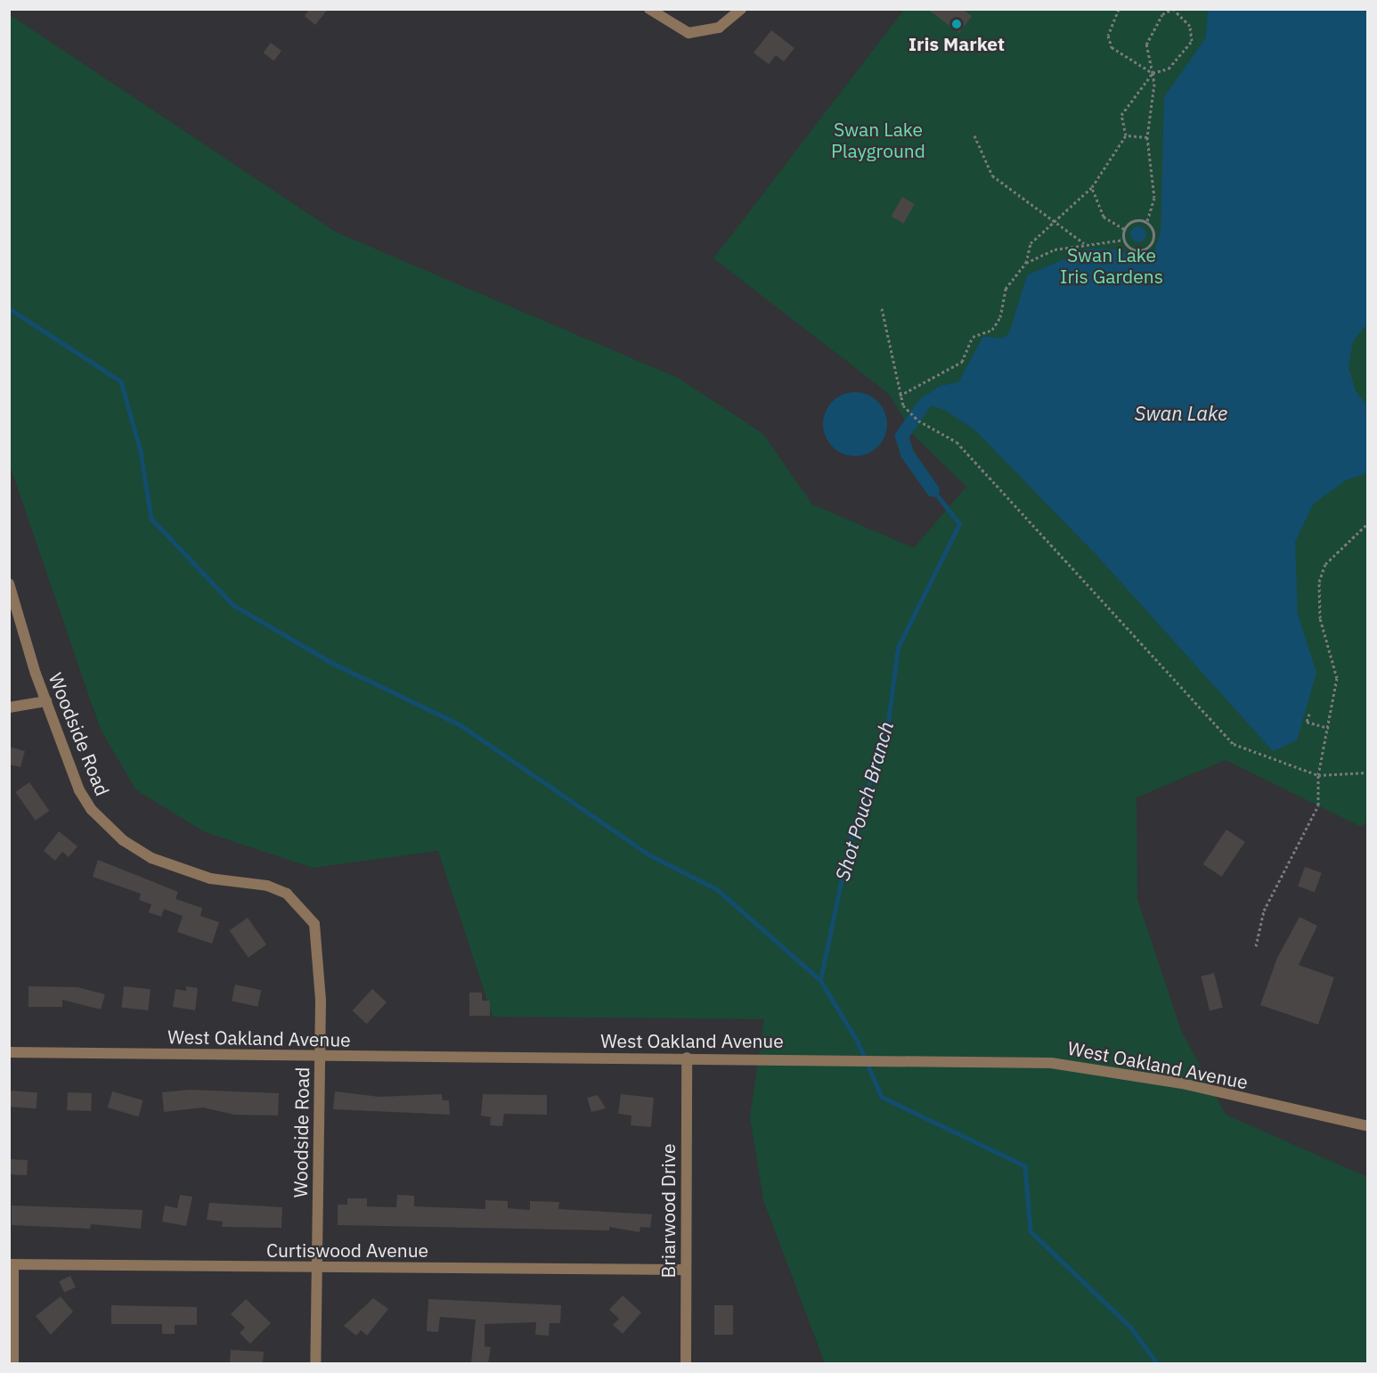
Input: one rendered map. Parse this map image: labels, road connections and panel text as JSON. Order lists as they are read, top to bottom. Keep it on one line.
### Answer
{"streets":{"street":["Woodside Road","West Oakland Avenue","Briarwood Drive","Curtiswood Avenue"]},"crossings":[["Woodside Road","West Oakland Avenue"],["Woodside Road","Curtiswood Avenue"],["West Oakland Avenue","Briarwood Drive"],["Briarwood Drive","Curtiswood Avenue"]],"water":["Swan Lake","Shot Pouch Branch"],"parks":["Swan Lake Playground","Swan Lake Iris Gardens"],"places":["Iris Market"]}
